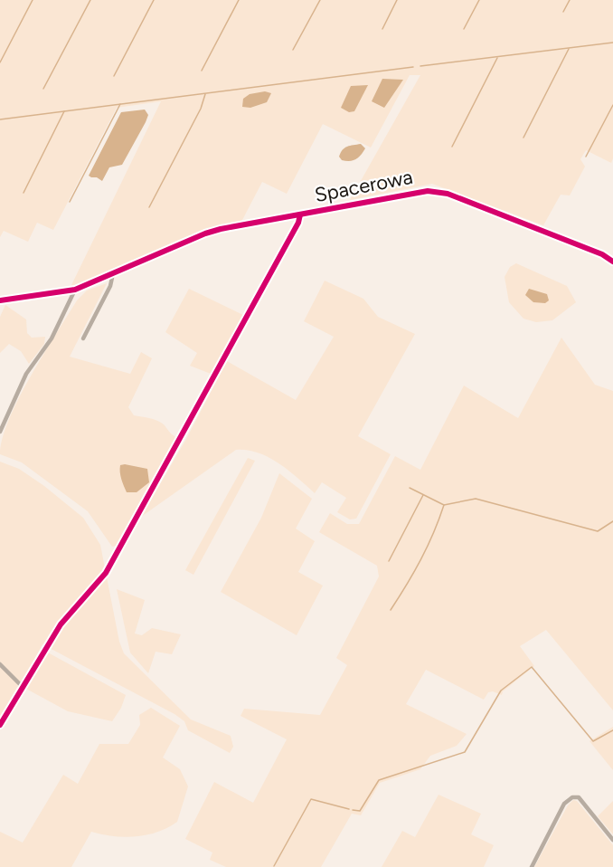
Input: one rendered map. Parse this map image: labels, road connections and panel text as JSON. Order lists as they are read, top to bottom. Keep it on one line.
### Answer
{"streets":{"street":["Spacerowa"]}}
